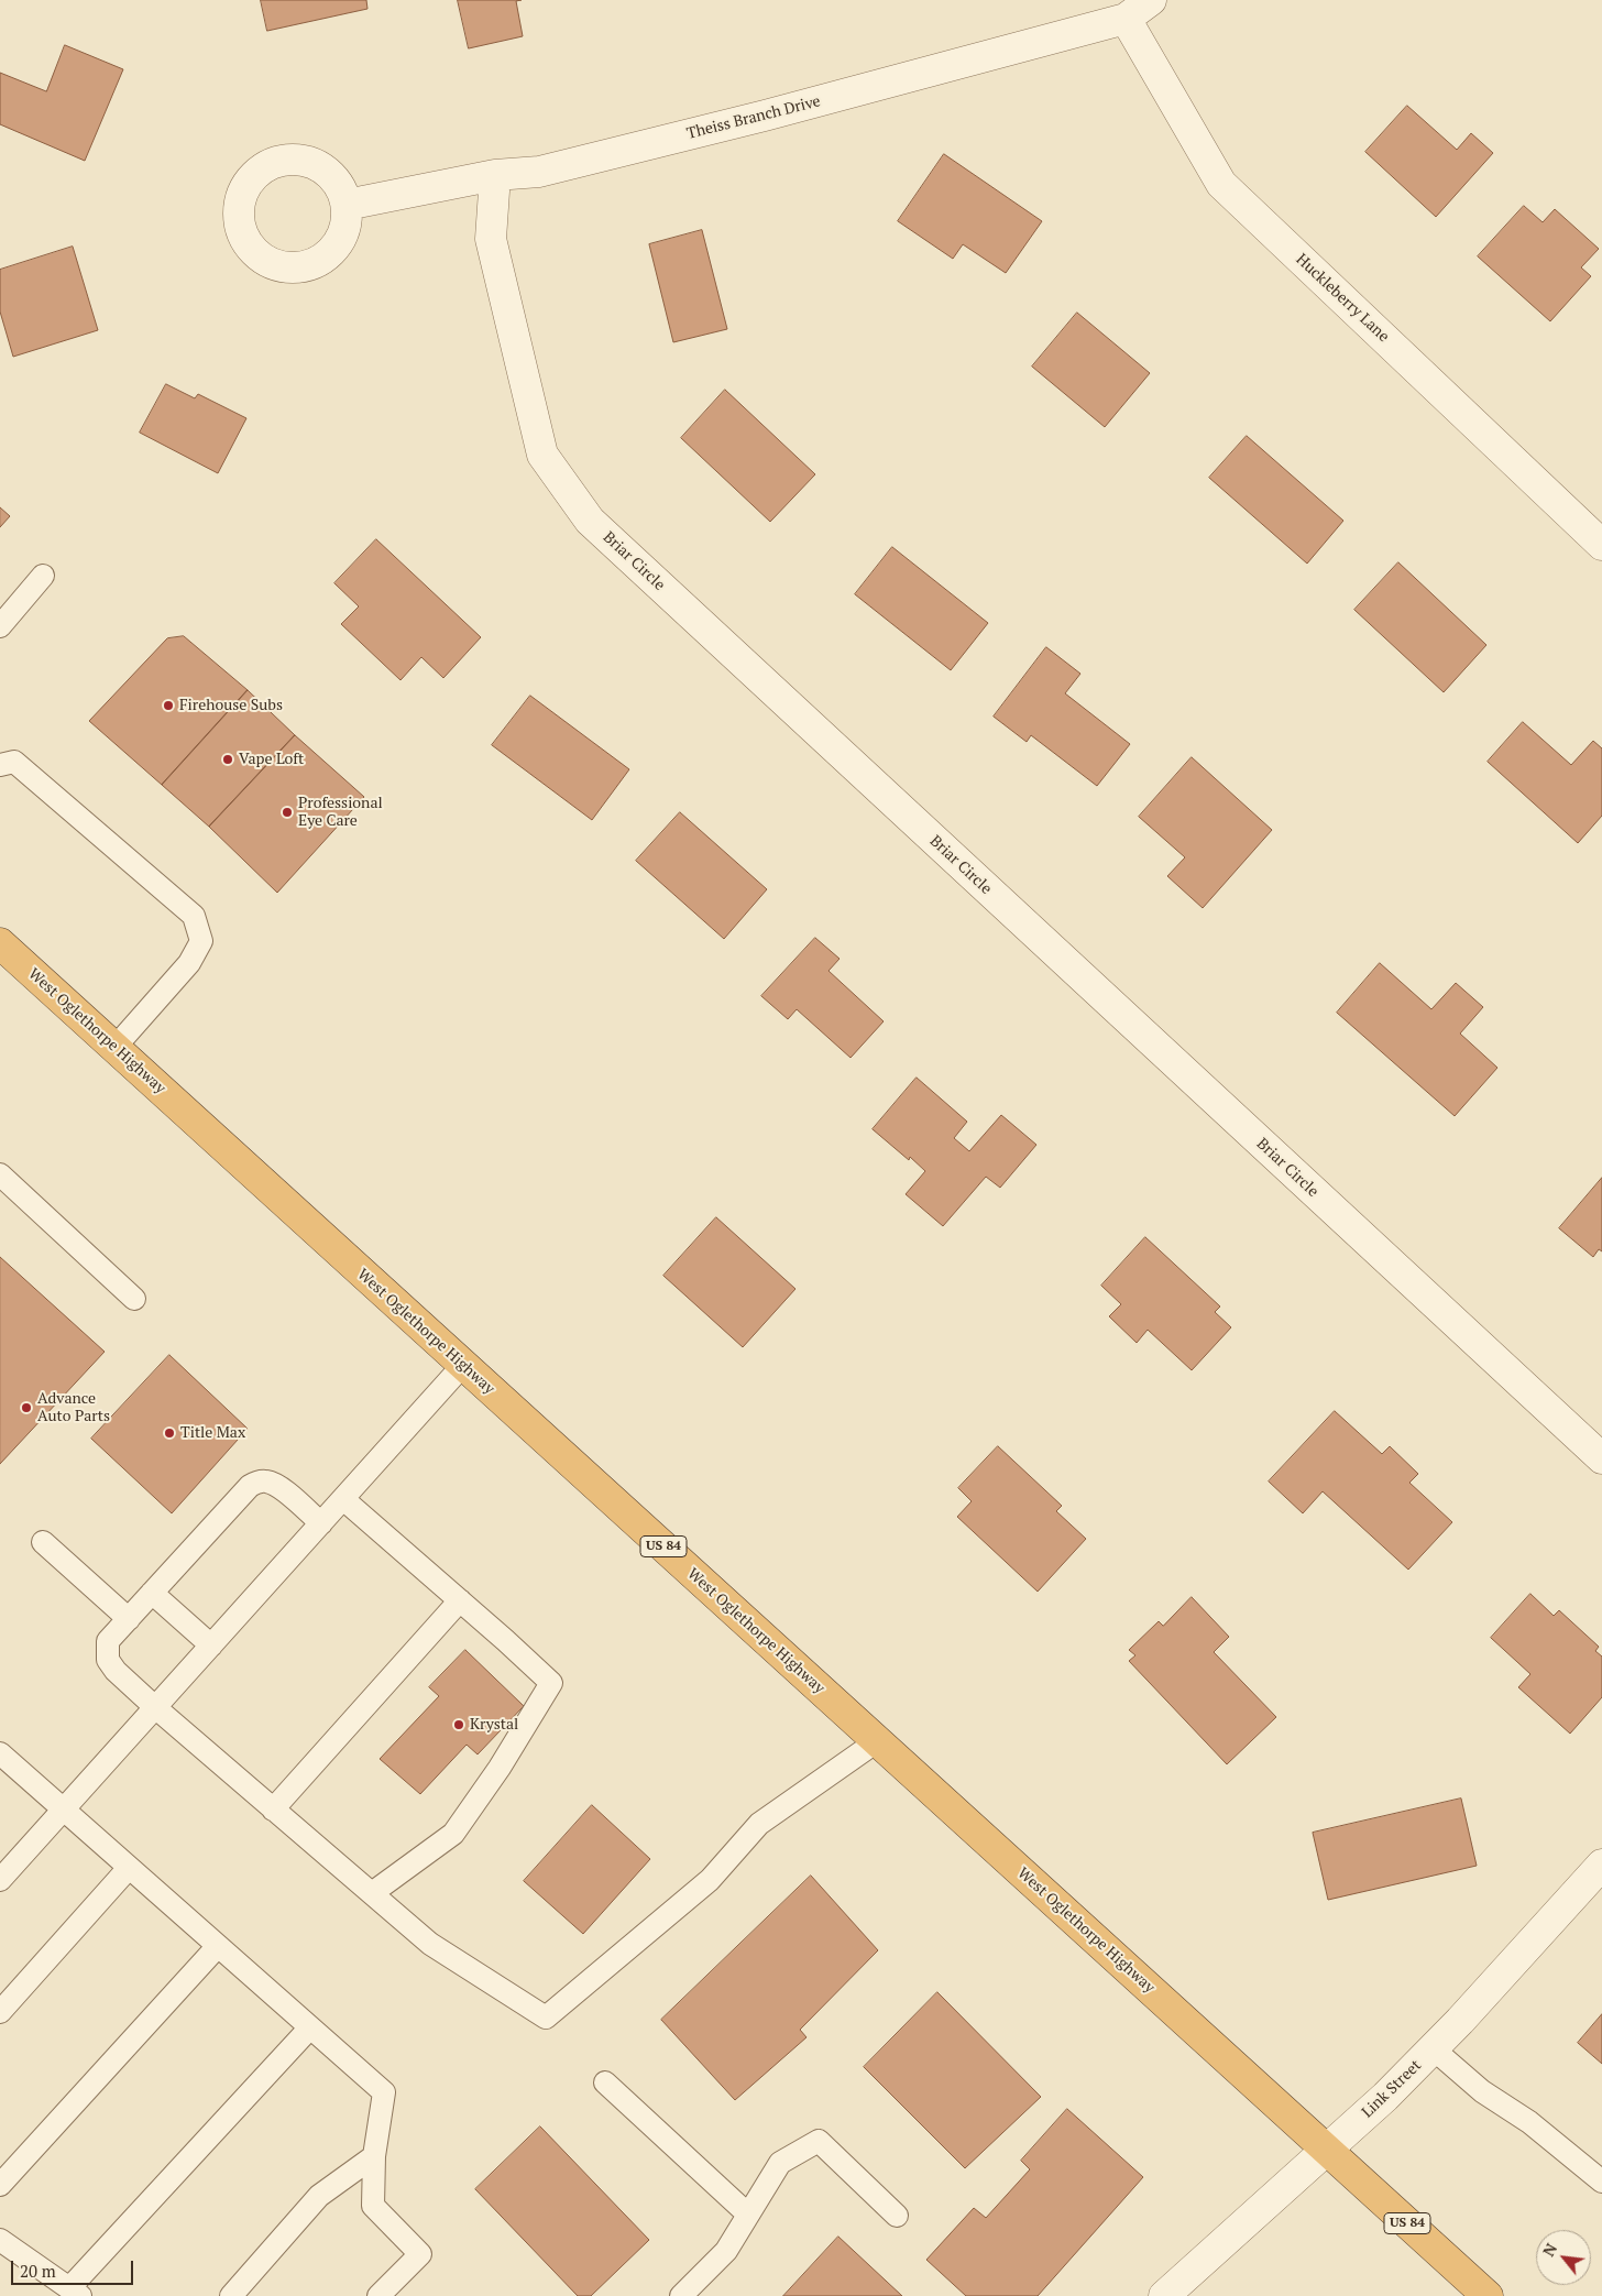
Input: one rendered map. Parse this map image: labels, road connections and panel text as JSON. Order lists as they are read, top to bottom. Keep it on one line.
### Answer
{"streets":{"highway":["West Oglethorpe Highway","US 84"],"street":["Theiss Branch Drive","Huckleberry Lane","Briar Circle","Link Street"]},"crossings":[["Theiss Branch Drive","Huckleberry Lane"],["Theiss Branch Drive","Briar Circle"],["West Oglethorpe Highway","Link Street"]],"places":["Firehouse Subs","Vape Loft","Professional Eye Care","Advance Auto Parts","Title Max","Krystal"],"scale_bar":"20 m","north":"top left"}
